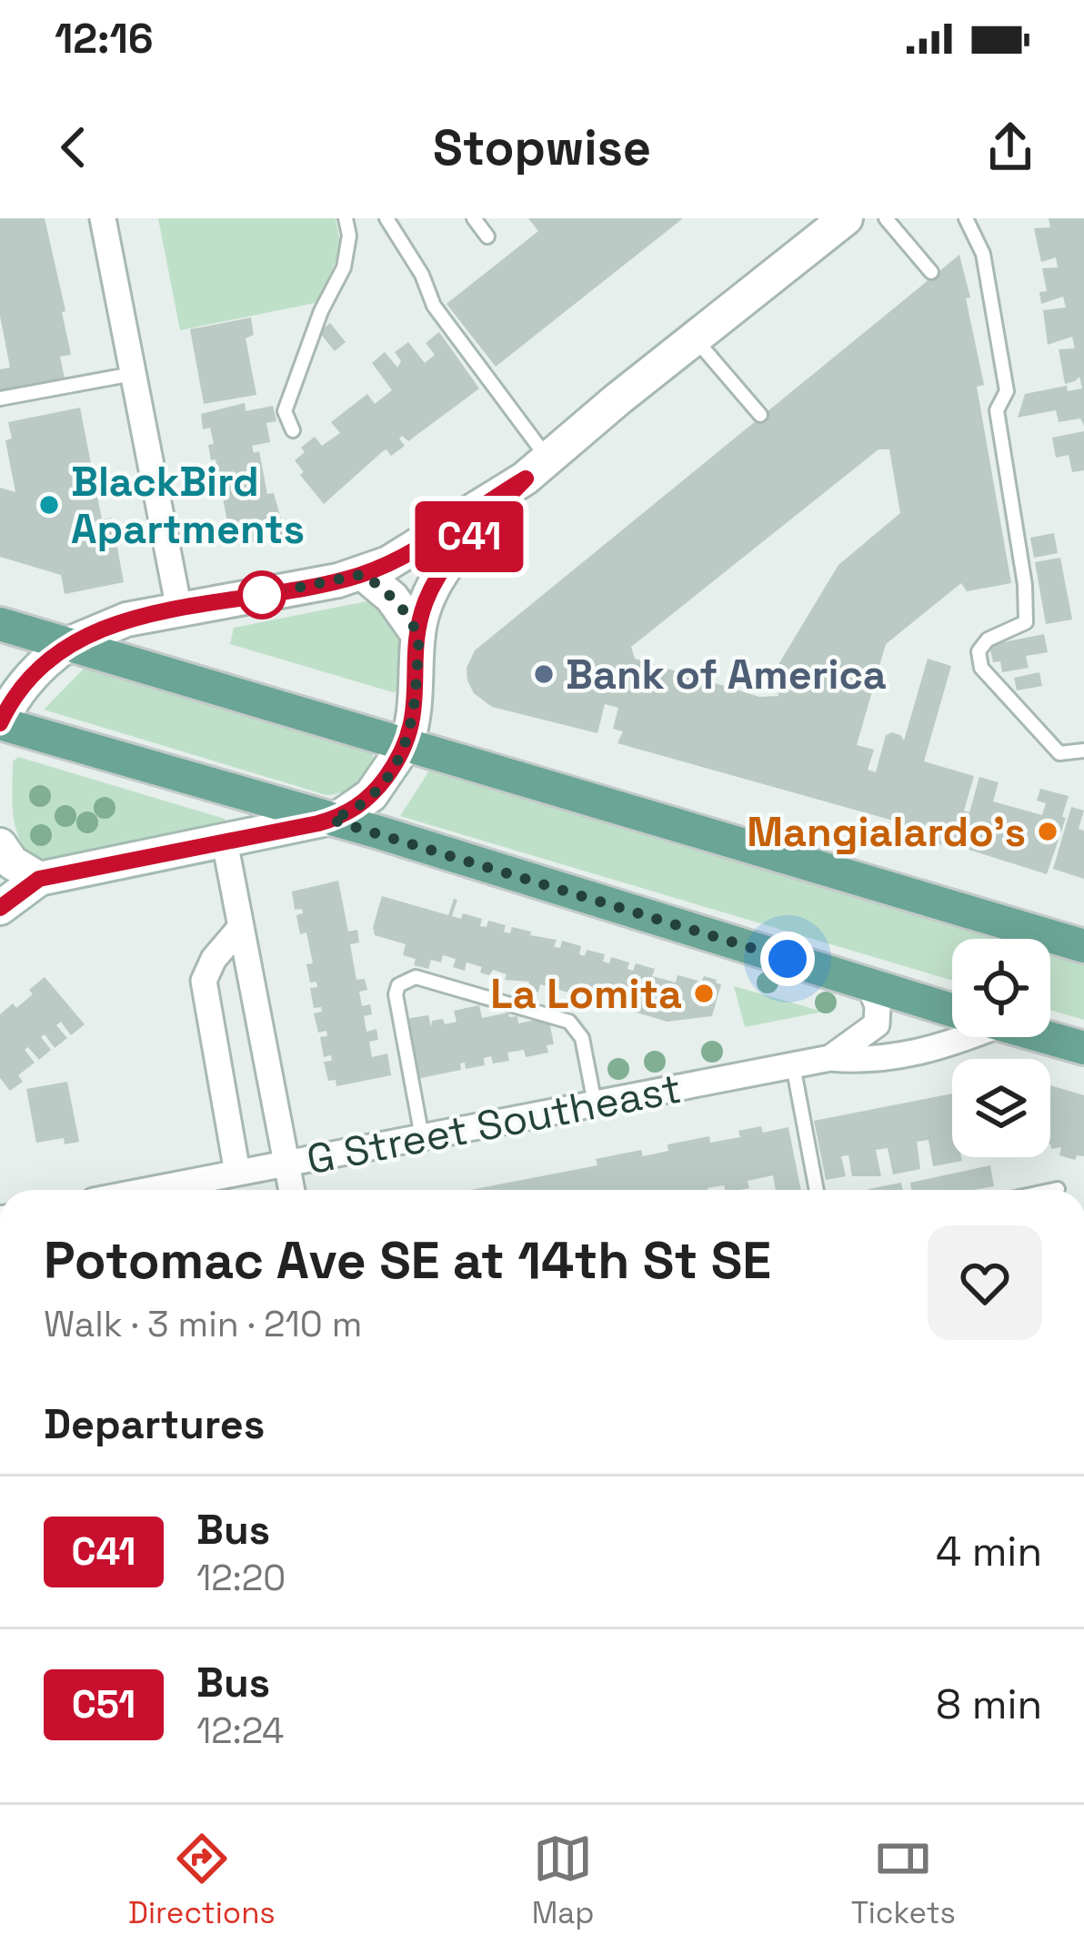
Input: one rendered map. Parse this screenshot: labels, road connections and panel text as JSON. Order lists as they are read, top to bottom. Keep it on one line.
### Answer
{"streets":{"street":["G Street Southeast"]},"places":["BlackBird Apartments","Bank of America","Mangialardo's","La Lomita"],"lines":["bus line C41"],"page":{"status":"12:16","header":"Stopwise","on_map":"C41","heading":[["Potomac Ave SE at 14th St SE","Walk · 3 min · 210 m"],"Departures"],"list":[{"mark":"C41","name":"Bus","note":"12:20","value":"4 min"},{"mark":"C51","name":"Bus","note":"12:24","value":"8 min"}],"tabs":["Directions","Map","Tickets"]}}
